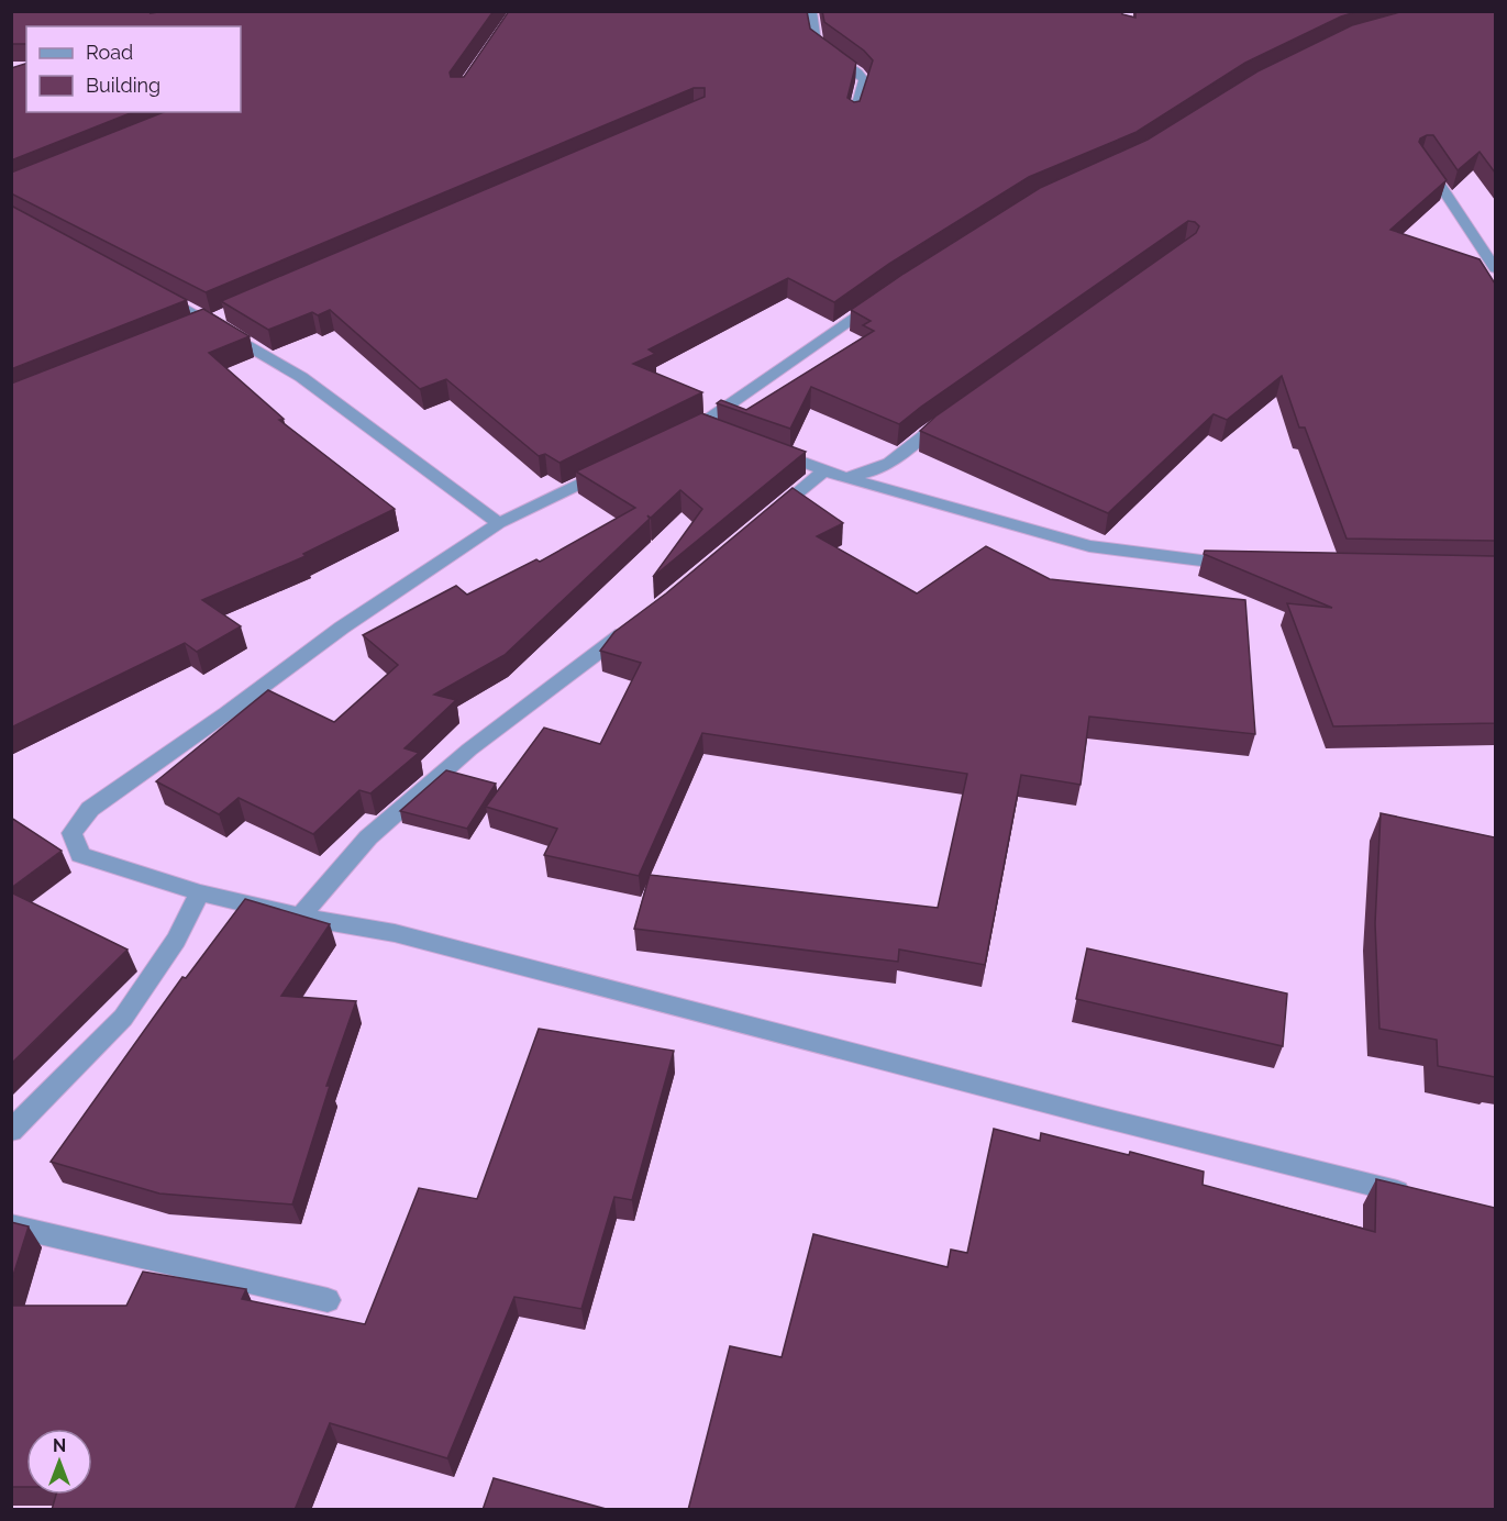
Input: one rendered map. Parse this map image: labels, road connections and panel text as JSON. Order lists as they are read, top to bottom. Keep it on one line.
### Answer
{"legend":["Road","Building"],"north":"top"}
